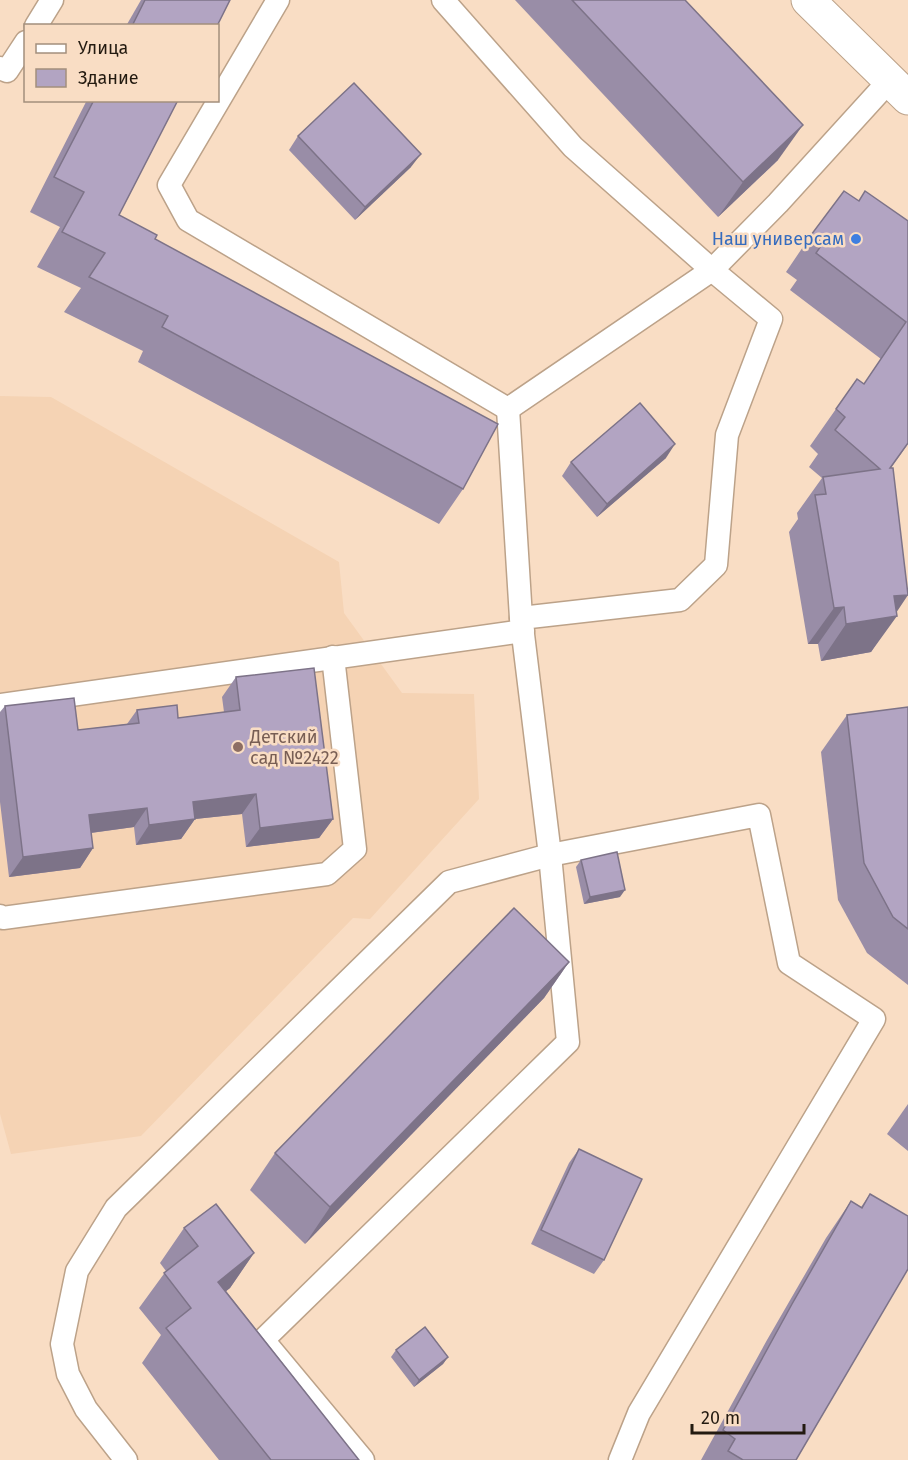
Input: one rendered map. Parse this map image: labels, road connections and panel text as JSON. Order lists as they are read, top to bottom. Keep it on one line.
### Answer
{"places":["Наш универсам","Детский сад №2422"],"legend":["Улица","Здание"],"scale_bar":"20 m"}
